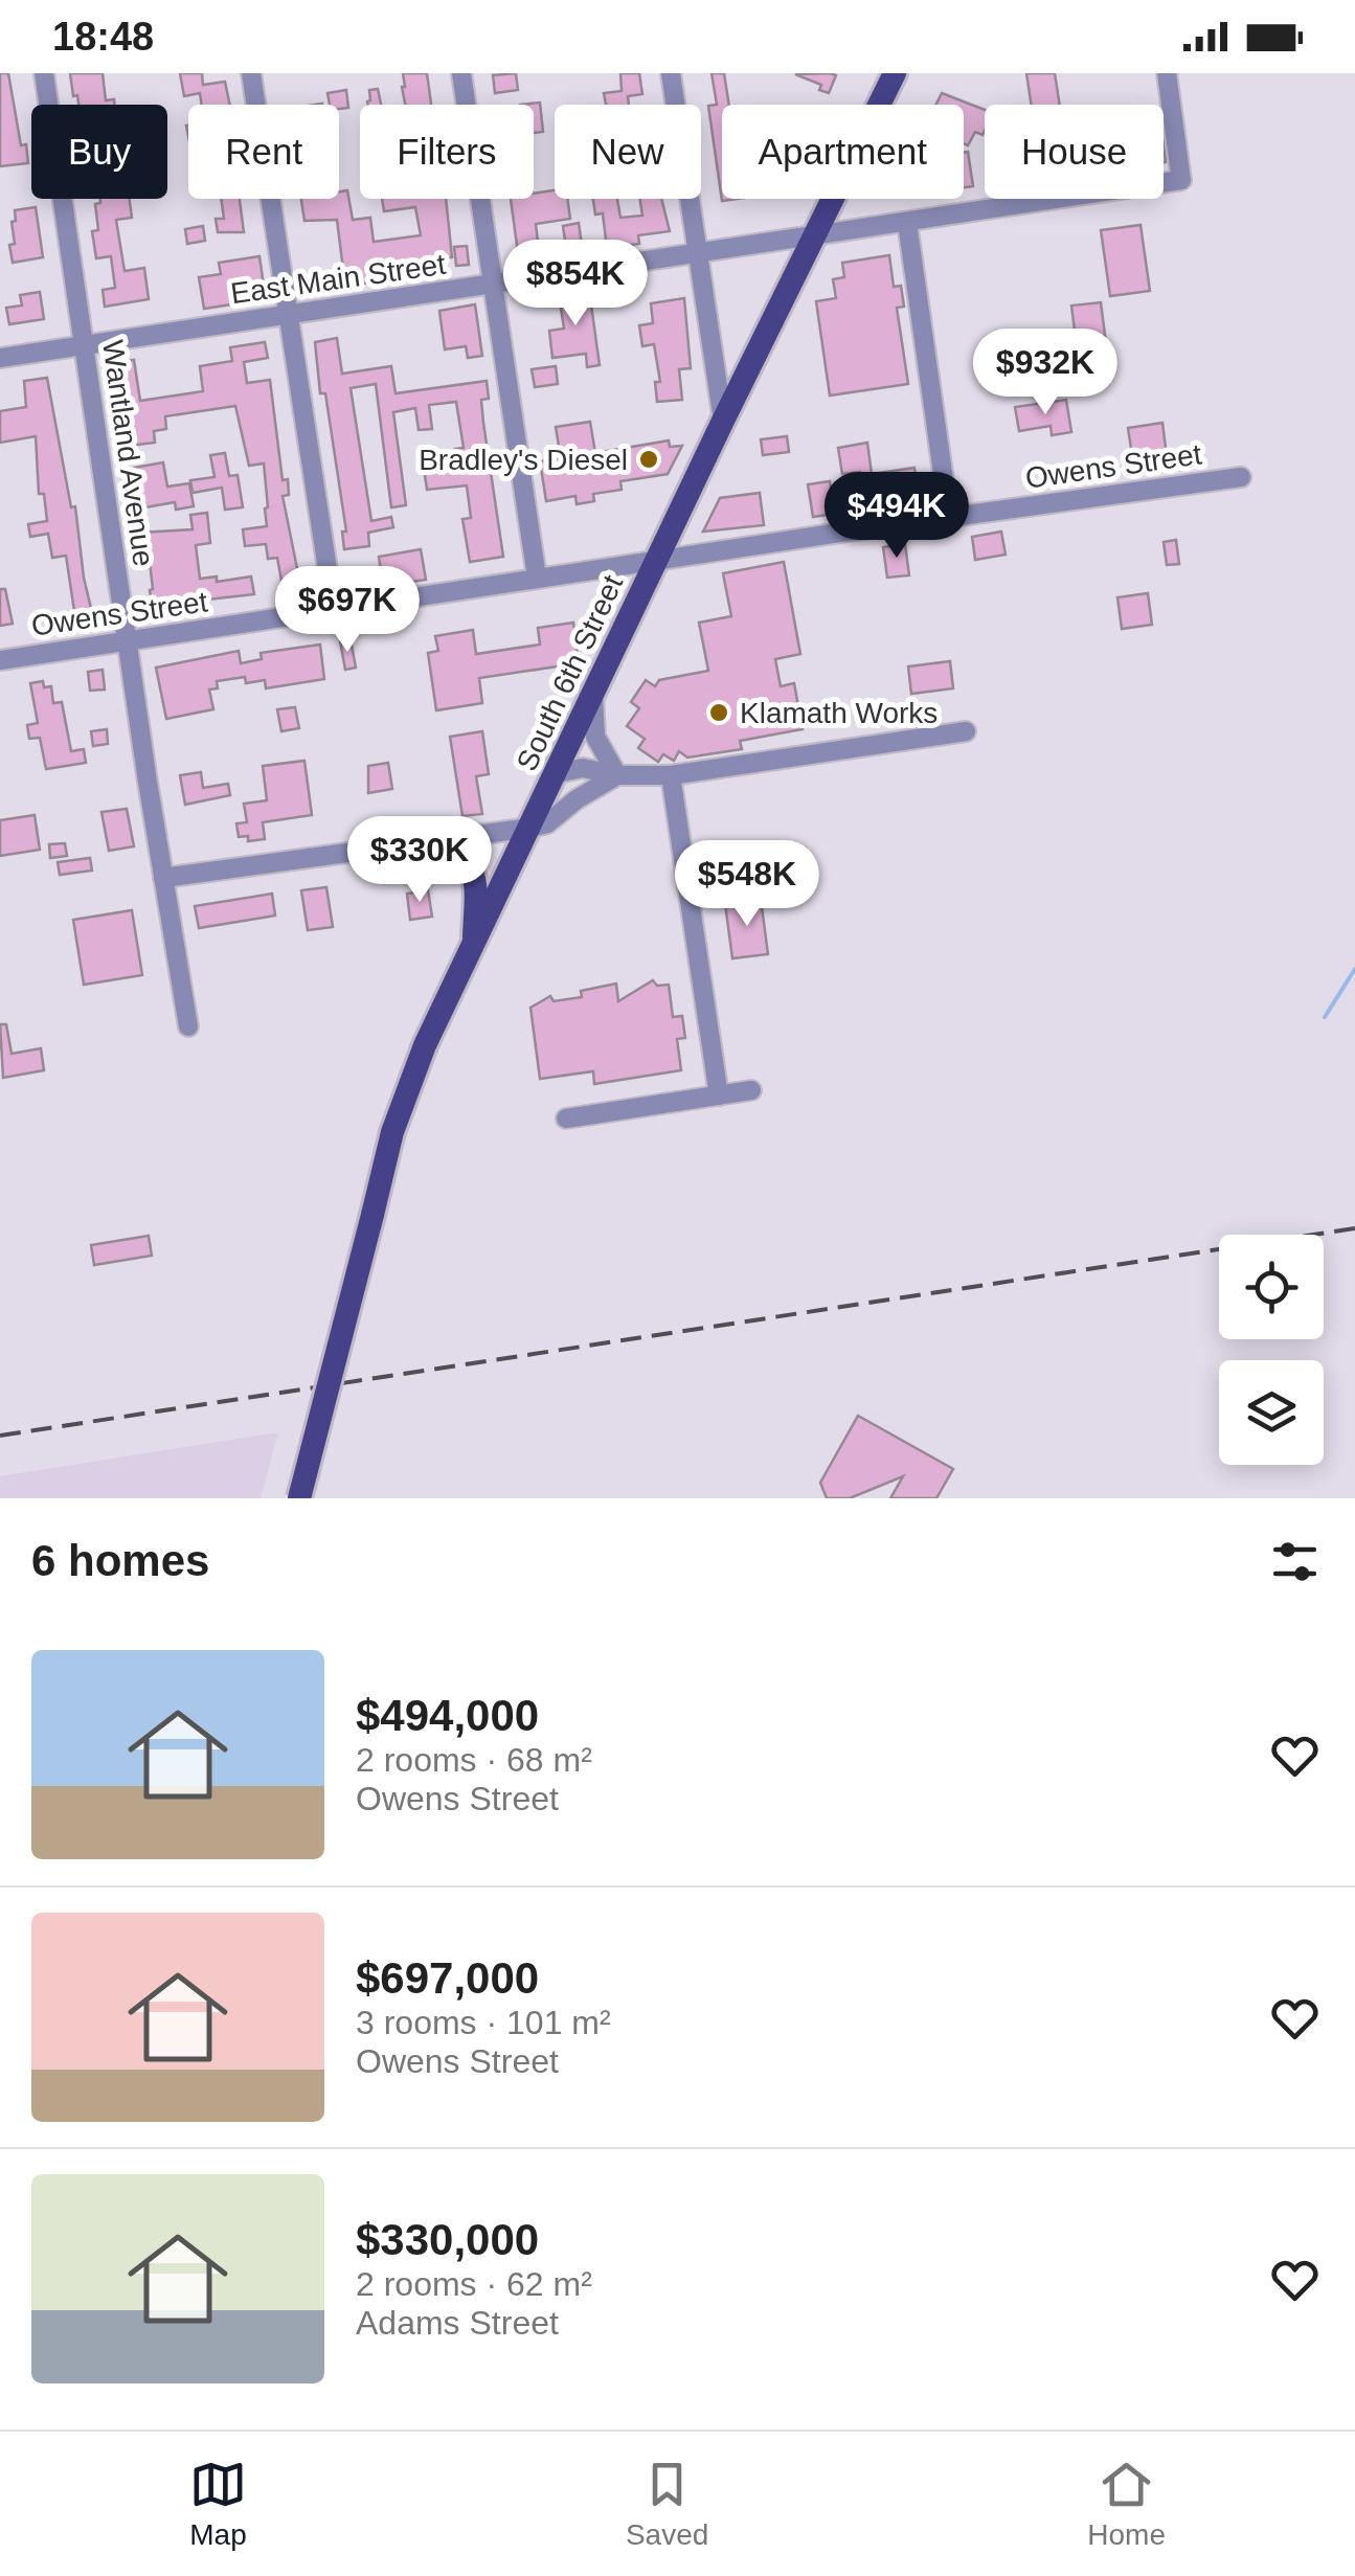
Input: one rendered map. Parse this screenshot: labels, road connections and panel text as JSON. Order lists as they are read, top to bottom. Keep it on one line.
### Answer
{"streets":{"main road":["South 6th Street"],"street":["East Main Street","Wantland Avenue","Owens Street"]},"crossings":[["East Main Street","Wantland Avenue"],["East Main Street","South 6th Street"],["Wantland Avenue","Owens Street"],["Owens Street","South 6th Street"]],"places":["Bradley's Diesel","Klamath Works"],"page":{"status":"18:48","chip":["Buy","Rent","Filters","New","Apartment","House"],"price":["$854K","$932K","$494K","$697K","$330K","$548K"],"heading":"6 homes","list":[{"name":"$494,000","note":"2 rooms · 68 m² · Owens Street"},{"name":"$697,000","note":"3 rooms · 101 m² · Owens Street"},{"name":"$330,000","note":"2 rooms · 62 m² · Adams Street"}],"tabs":["Map","Saved","Home"]}}
